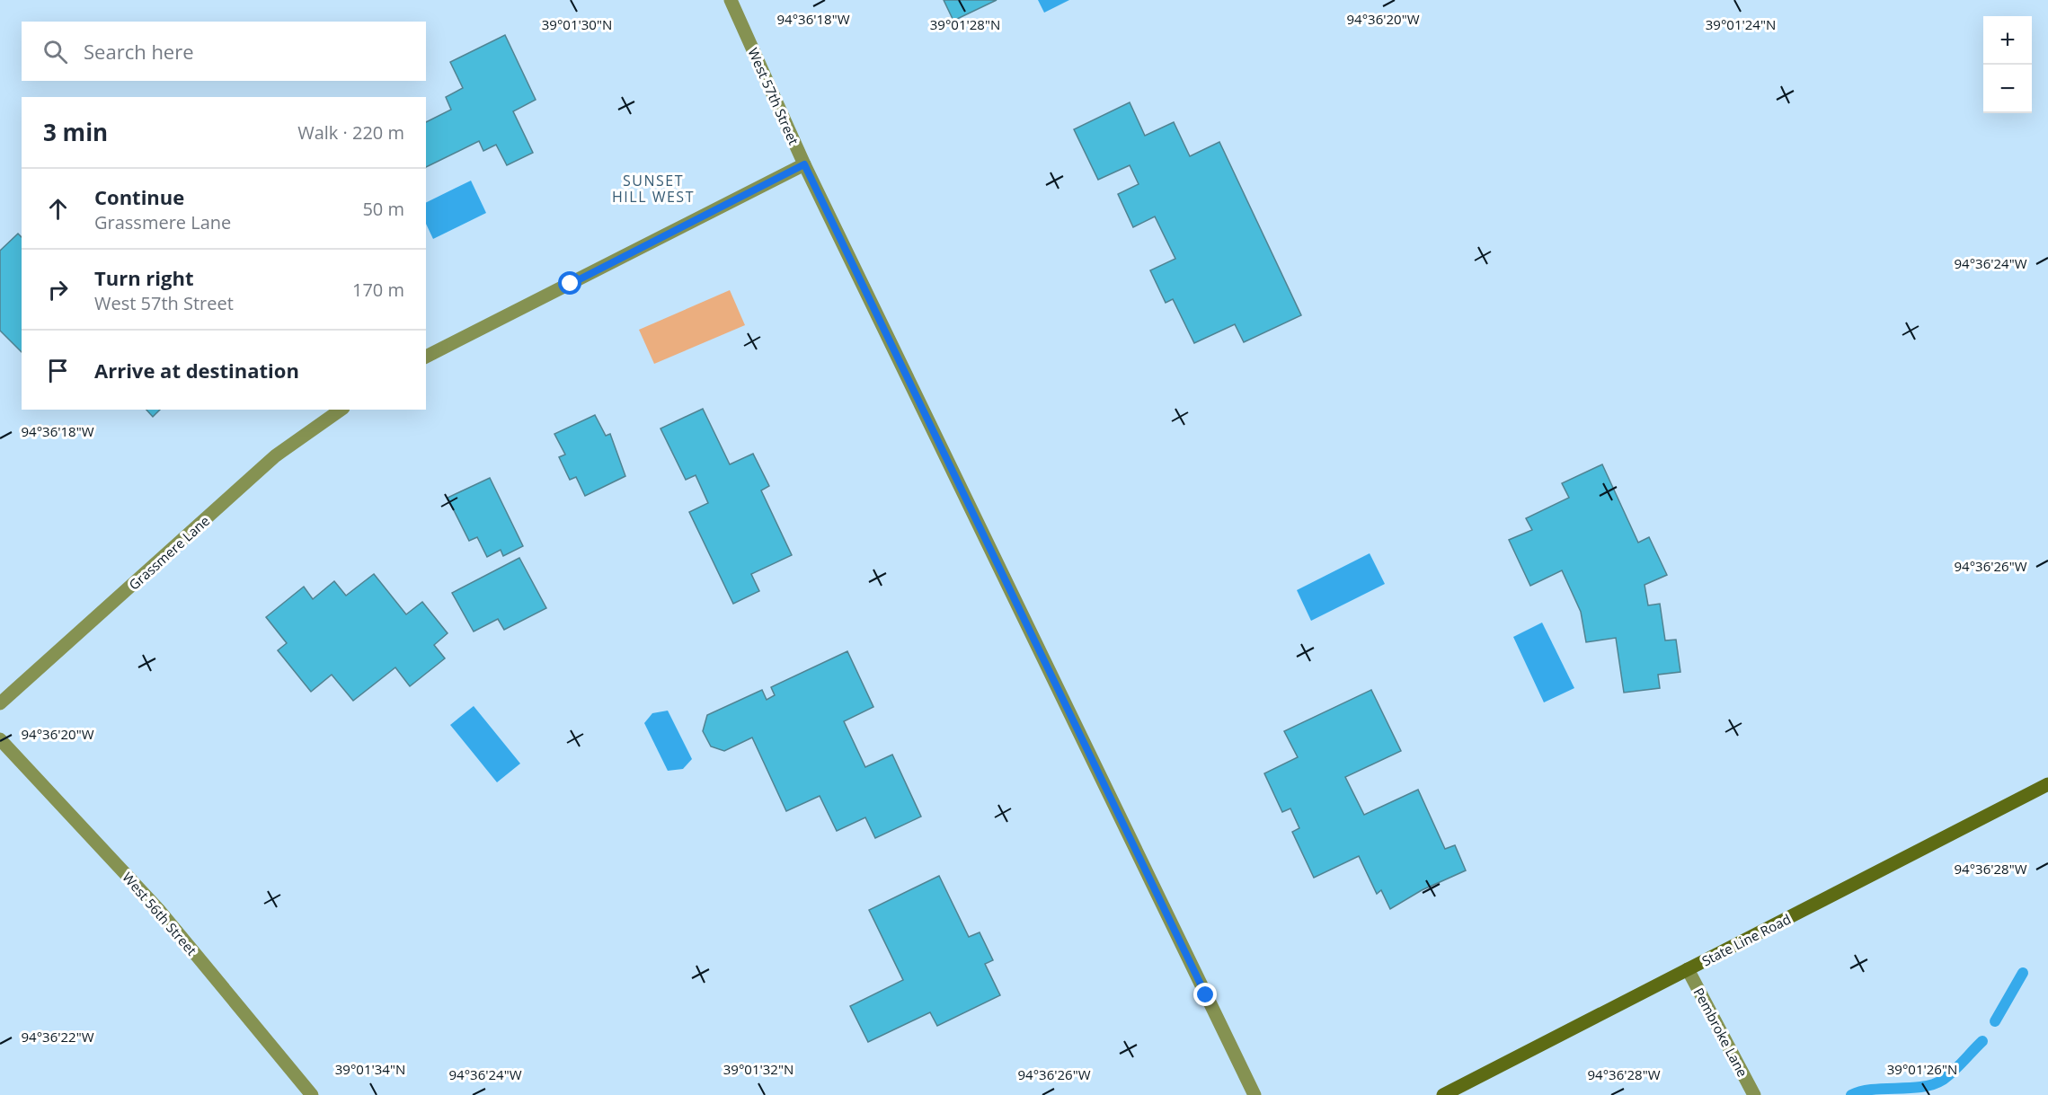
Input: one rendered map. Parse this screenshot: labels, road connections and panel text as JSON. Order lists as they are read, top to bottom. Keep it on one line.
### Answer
{"streets":{"main road":["State Line Road"],"street":["West 57th Street","Grassmere Lane","West 56th Street","Pembroke Lane"]},"crossings":[["State Line Road","Pembroke Lane"]],"districts":["SUNSET HILL WEST"],"page":{"map_buttons":["+","−"],"search":"Search here","heading":["3 min","Walk · 220 m"],"list":[["Continue","Grassmere Lane","50 m"],["Turn right","West 57th Street","170 m"],"Arrive at destination"]},"coordinates":["94°36'20\"W","94°36'18\"W","39°01'30\"N","39°01'24\"N","39°01'28\"N","94°36'24\"W","94°36'26\"W","94°36'28\"W","94°36'22\"W","39°01'34\"N","39°01'32\"N","39°01'26\"N"]}
